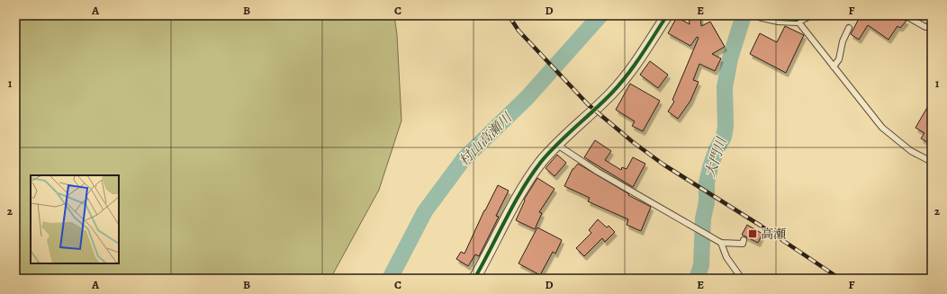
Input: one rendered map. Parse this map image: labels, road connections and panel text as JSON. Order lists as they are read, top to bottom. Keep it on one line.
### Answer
{"water":["村山高瀬川","大門川"],"places":{"transit":["高瀬"]},"grid":{"columns":["A","B","C","D","E","F"],"rows":["1","2"]}}
